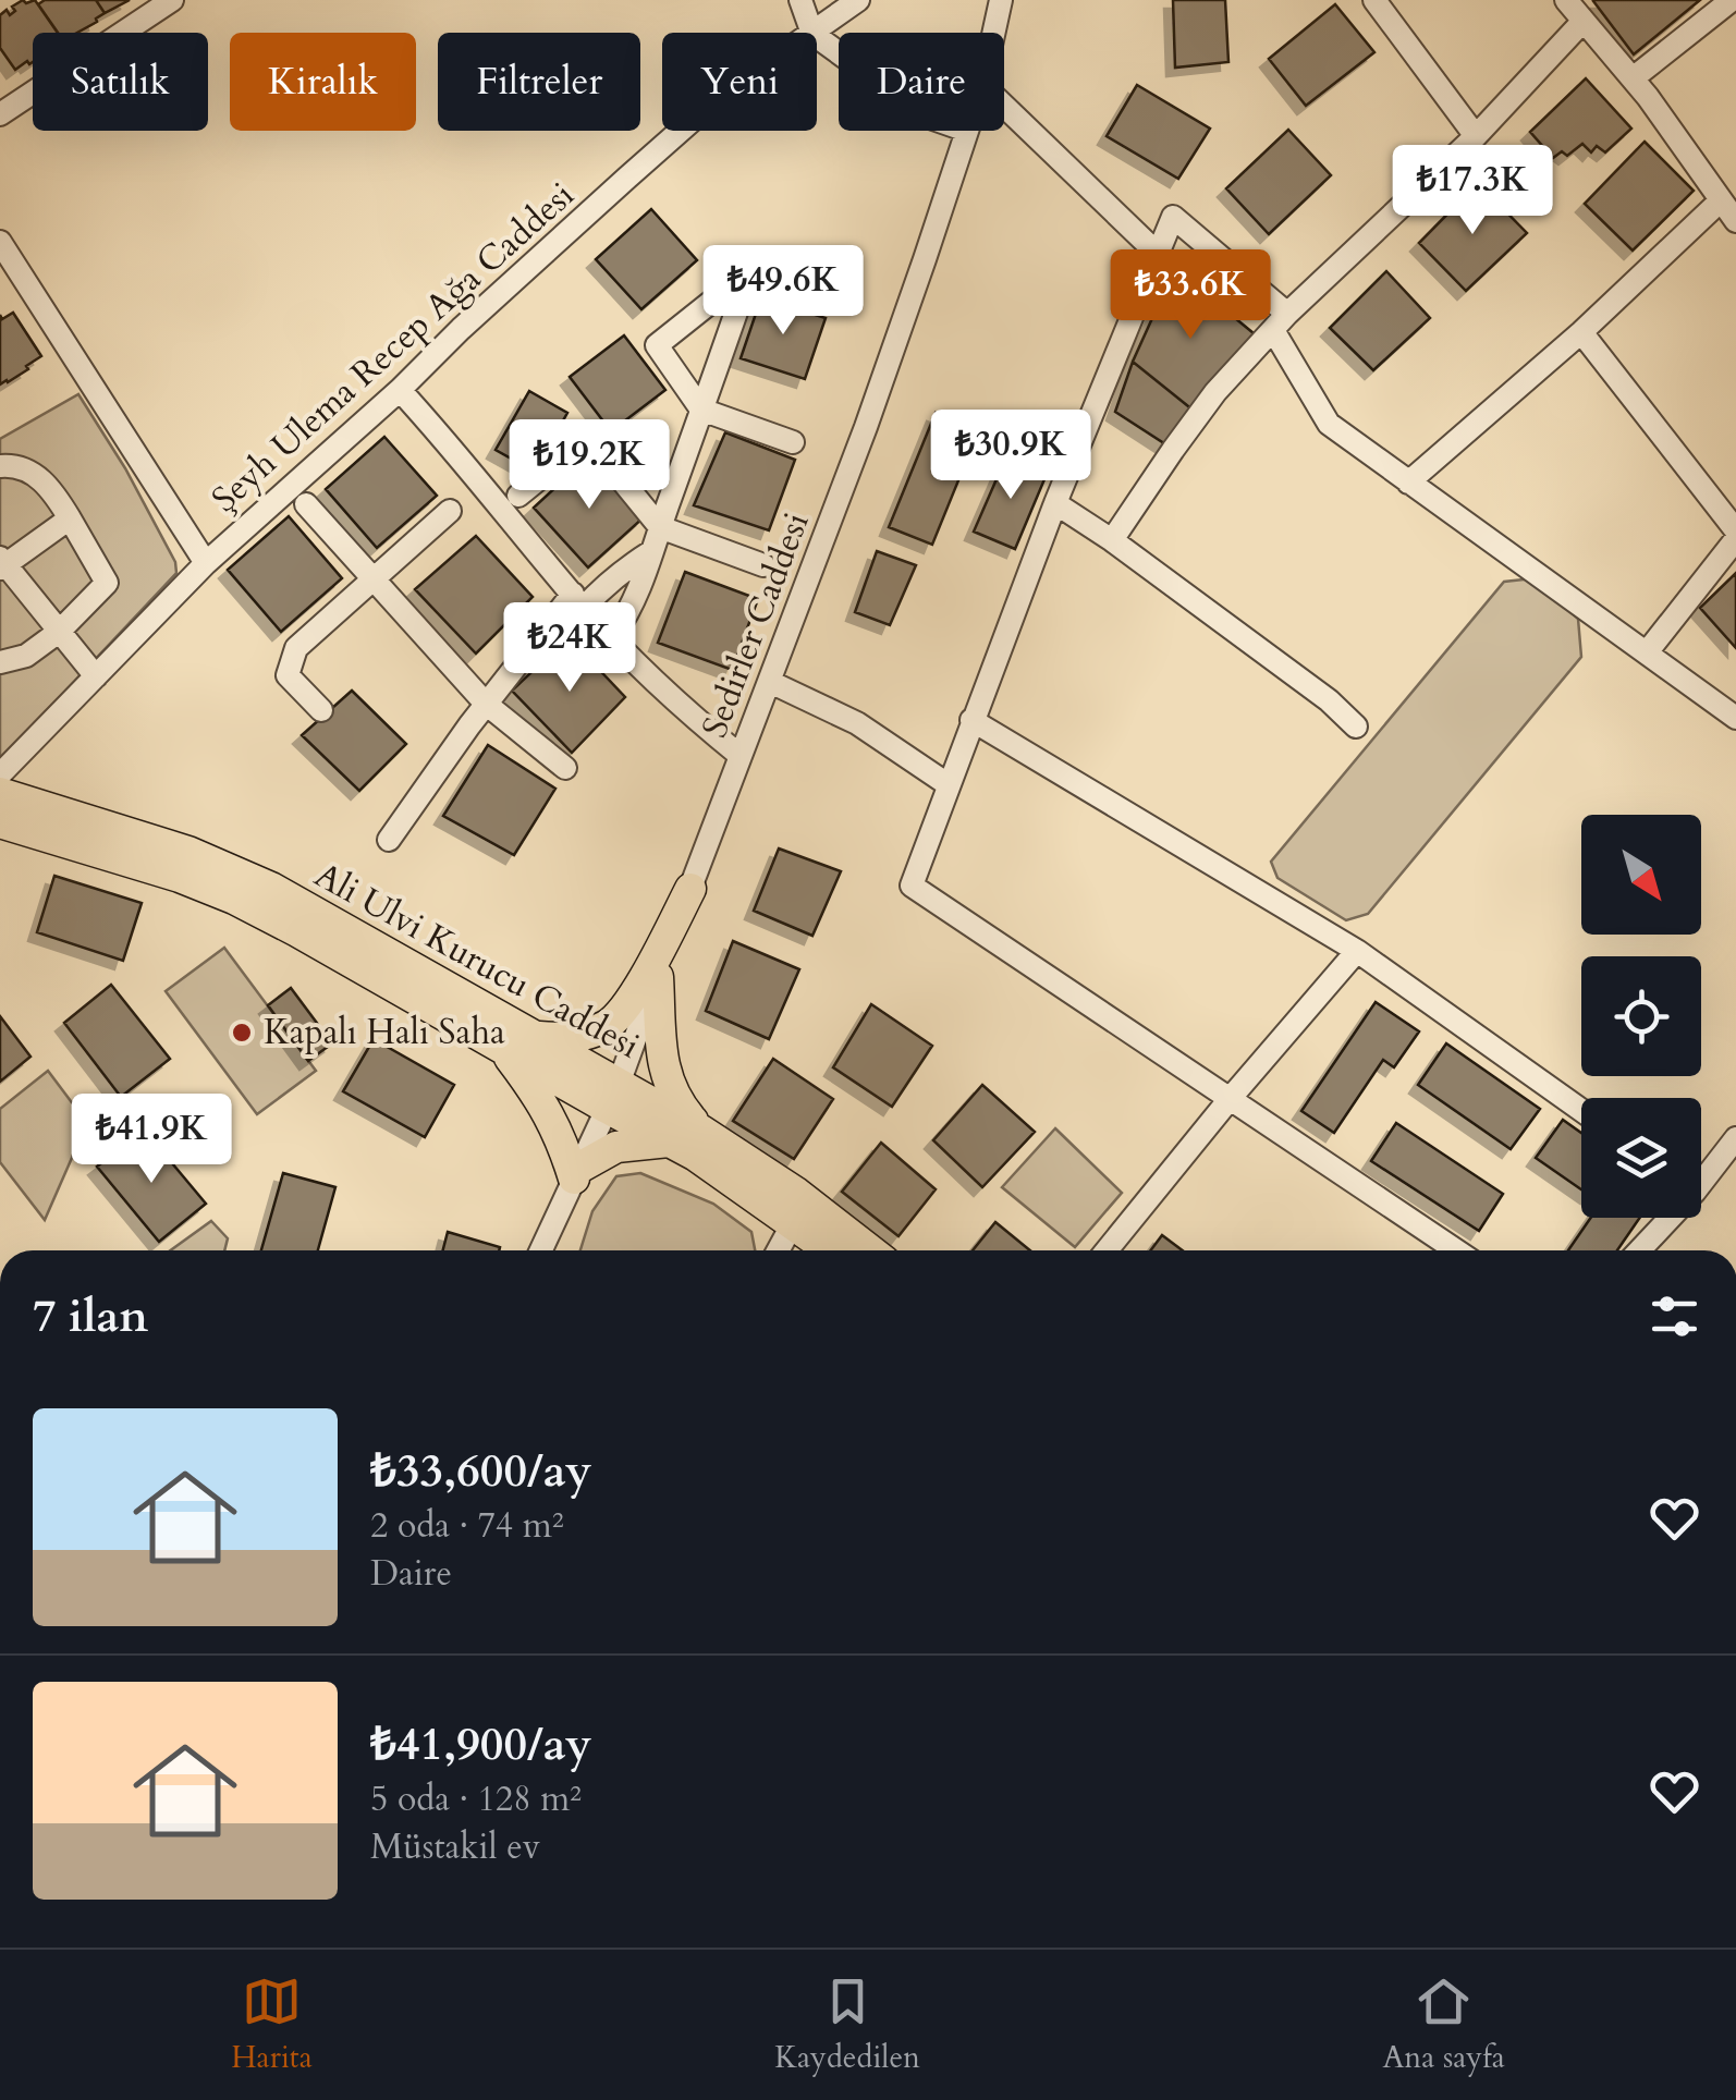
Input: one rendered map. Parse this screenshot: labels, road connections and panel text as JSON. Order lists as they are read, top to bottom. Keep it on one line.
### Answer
{"streets":{"main road":["Ali Ulvi Kurucu Caddesi"],"street":["Şeyh Ulema Recep Ağa Caddesi","Sedirler Caddesi"]},"crossings":[["Sedirler Caddesi","Ali Ulvi Kurucu Caddesi"]],"places":["Kapalı Halı Saha"],"north":"bottom right","page":{"chip":["Satılık","Kiralık","Filtreler","Yeni","Daire"],"price":["₺17.3K","₺49.6K","₺33.6K","₺30.9K","₺19.2K","₺24K","₺41.9K"],"heading":"7 ilan","list":[{"name":"₺33,600/ay","note":"2 oda · 74 m² · Daire"},{"name":"₺41,900/ay","note":"5 oda · 128 m² · Müstakil ev"}],"tabs":["Harita","Kaydedilen","Ana sayfa"]}}
